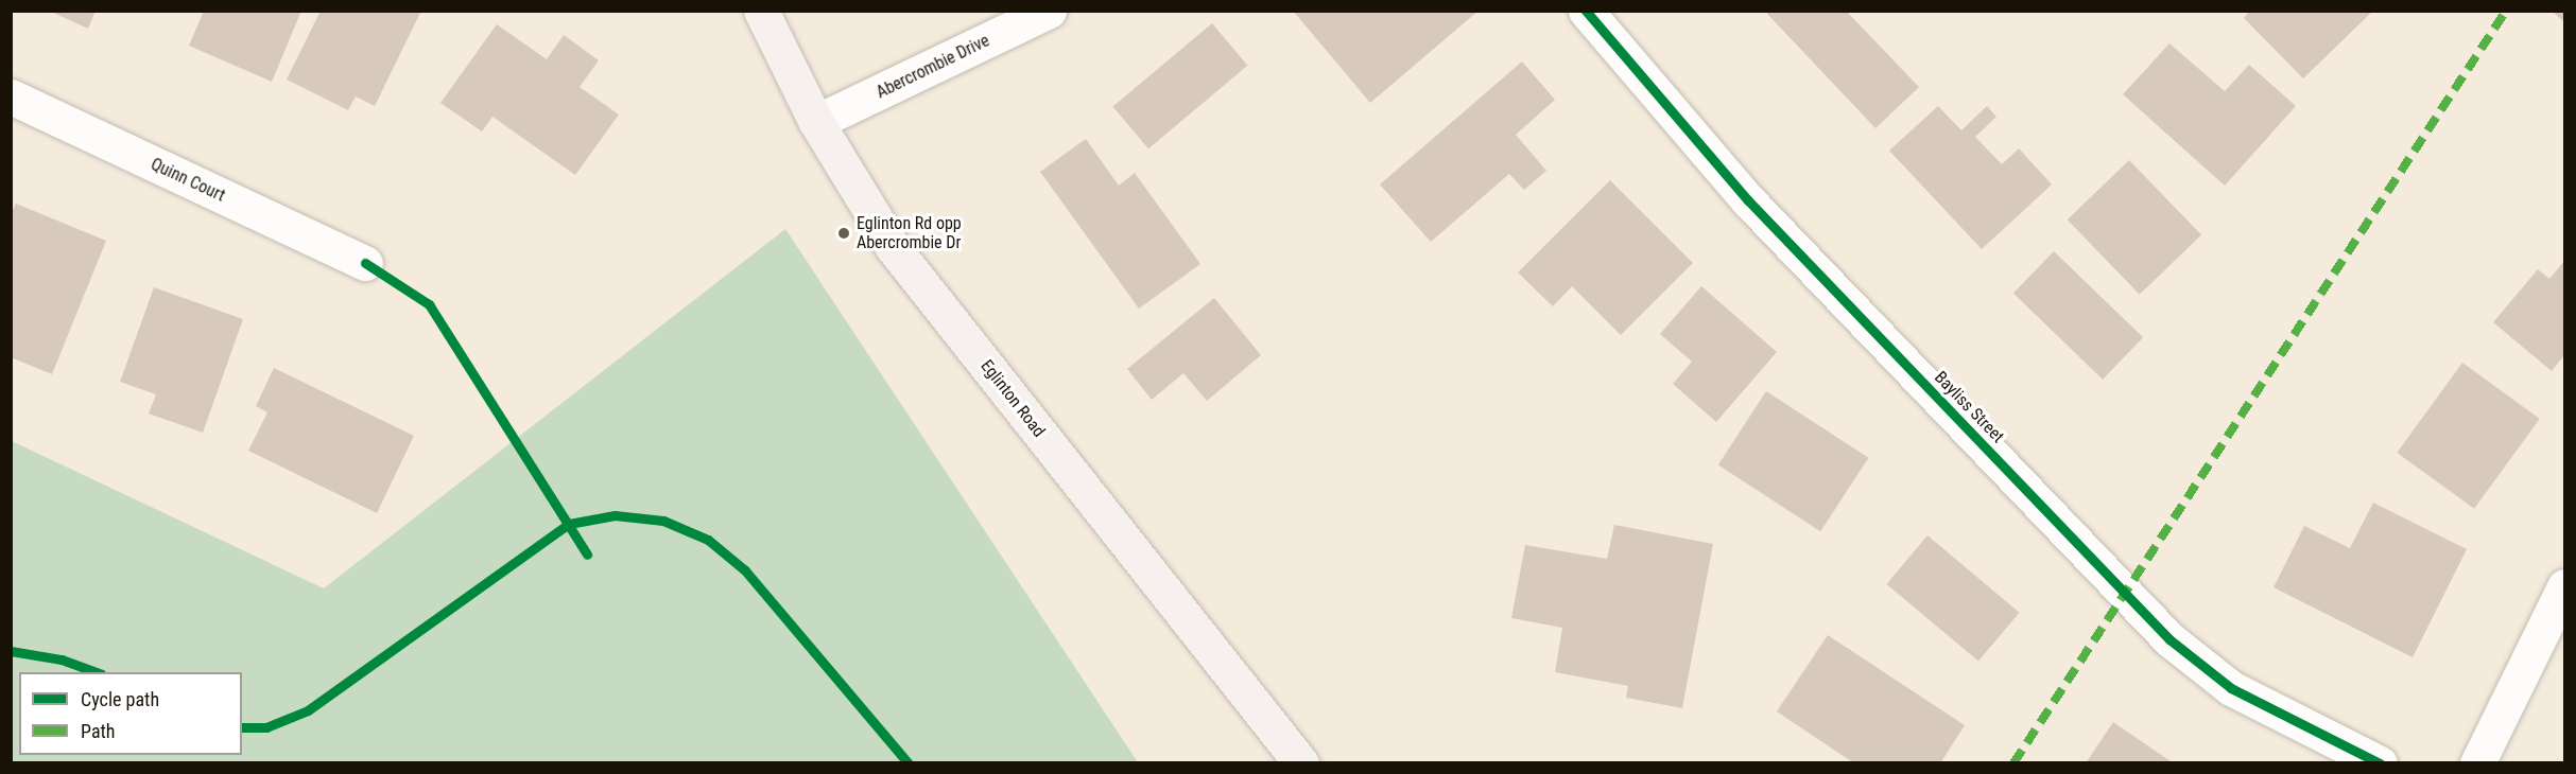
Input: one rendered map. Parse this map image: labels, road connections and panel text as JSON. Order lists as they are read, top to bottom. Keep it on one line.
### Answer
{"streets":{"main road":["Eglinton Road"],"street":["Abercrombie Drive","Quinn Court","Bayliss Street"]},"crossings":[["Abercrombie Drive","Eglinton Road"]],"places":["Eglinton Rd opp Abercrombie Dr"],"legend":["Cycle path","Path"]}
